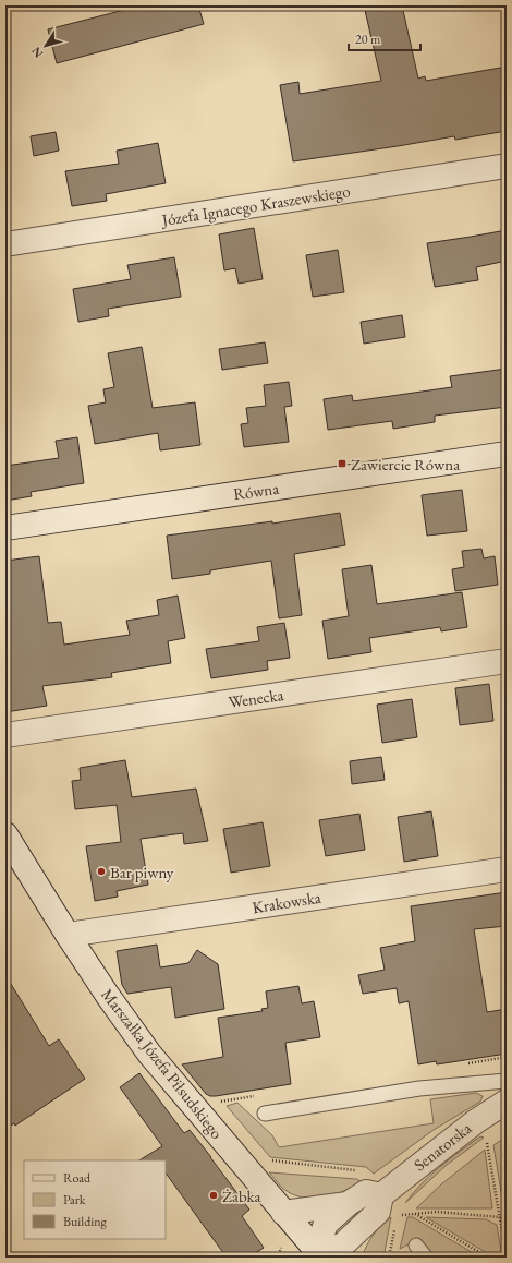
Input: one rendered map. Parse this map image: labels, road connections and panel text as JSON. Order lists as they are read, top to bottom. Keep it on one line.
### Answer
{"streets":{"street":["Józefa Ignacego Kraszewskiego","Równa","Wenecka","Krakowska","Marszałka Józefa Piłsudskiego","Senatorska"]},"crossings":[["Krakowska","Marszałka Józefa Piłsudskiego"]],"places":{"transit":["Zawiercie Równa"],"other":["Bar piwny","Żabka"]},"legend":["Road","Park","Building"],"scale_bar":"20 m","north":"bottom left"}
